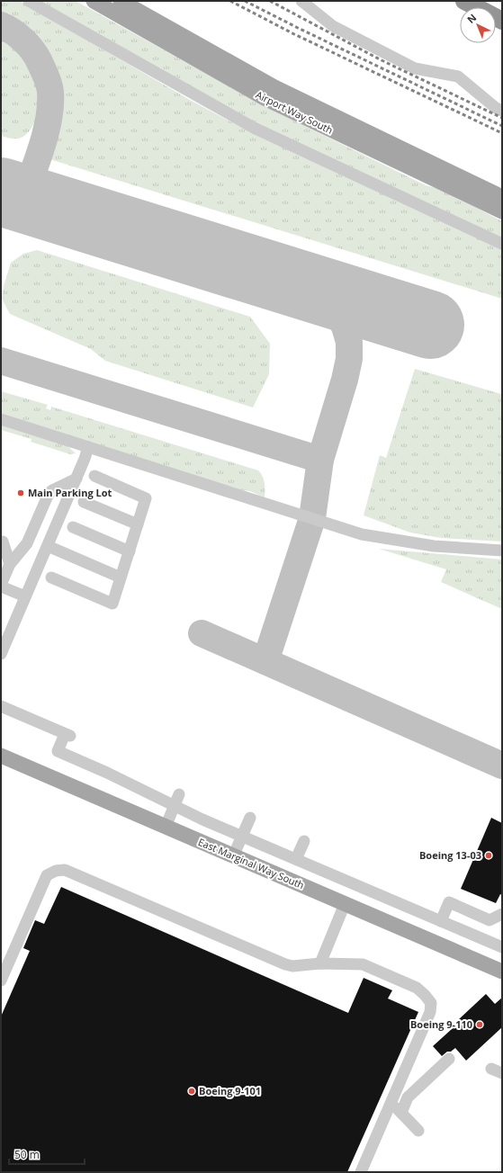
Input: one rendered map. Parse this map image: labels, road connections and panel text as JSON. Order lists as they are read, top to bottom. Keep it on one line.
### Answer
{"streets":{"main road":["Airport Way South","East Marginal Way South"]},"places":["Main Parking Lot","Boeing 13-03","Boeing 9-110","Boeing 9-101"],"scale_bar":"50 m","north":"top left"}
